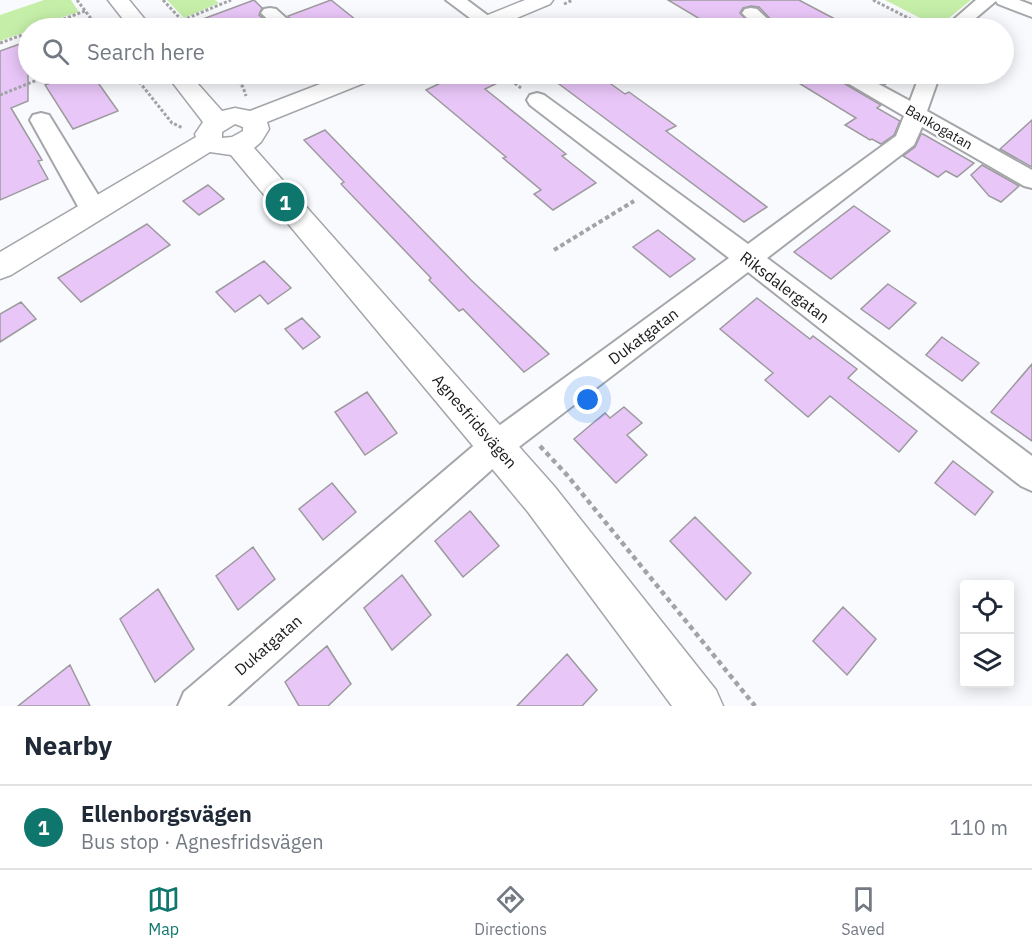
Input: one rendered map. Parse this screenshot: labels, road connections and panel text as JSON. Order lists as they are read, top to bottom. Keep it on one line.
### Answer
{"streets":{"street":["Bankogatan","Riksdalergatan","Dukatgatan","Agnesfridsvägen"]},"crossings":[["Bankogatan","Dukatgatan"],["Riksdalergatan","Dukatgatan"],["Dukatgatan","Agnesfridsvägen"]],"page":{"search":"Search here","pins":"1","heading":"Nearby","list":[{"mark":"1","name":"Ellenborgsvägen","note":"Bus stop · Agnesfridsvägen","value":"110 m"}],"nav":["Map","Directions","Saved"]}}
